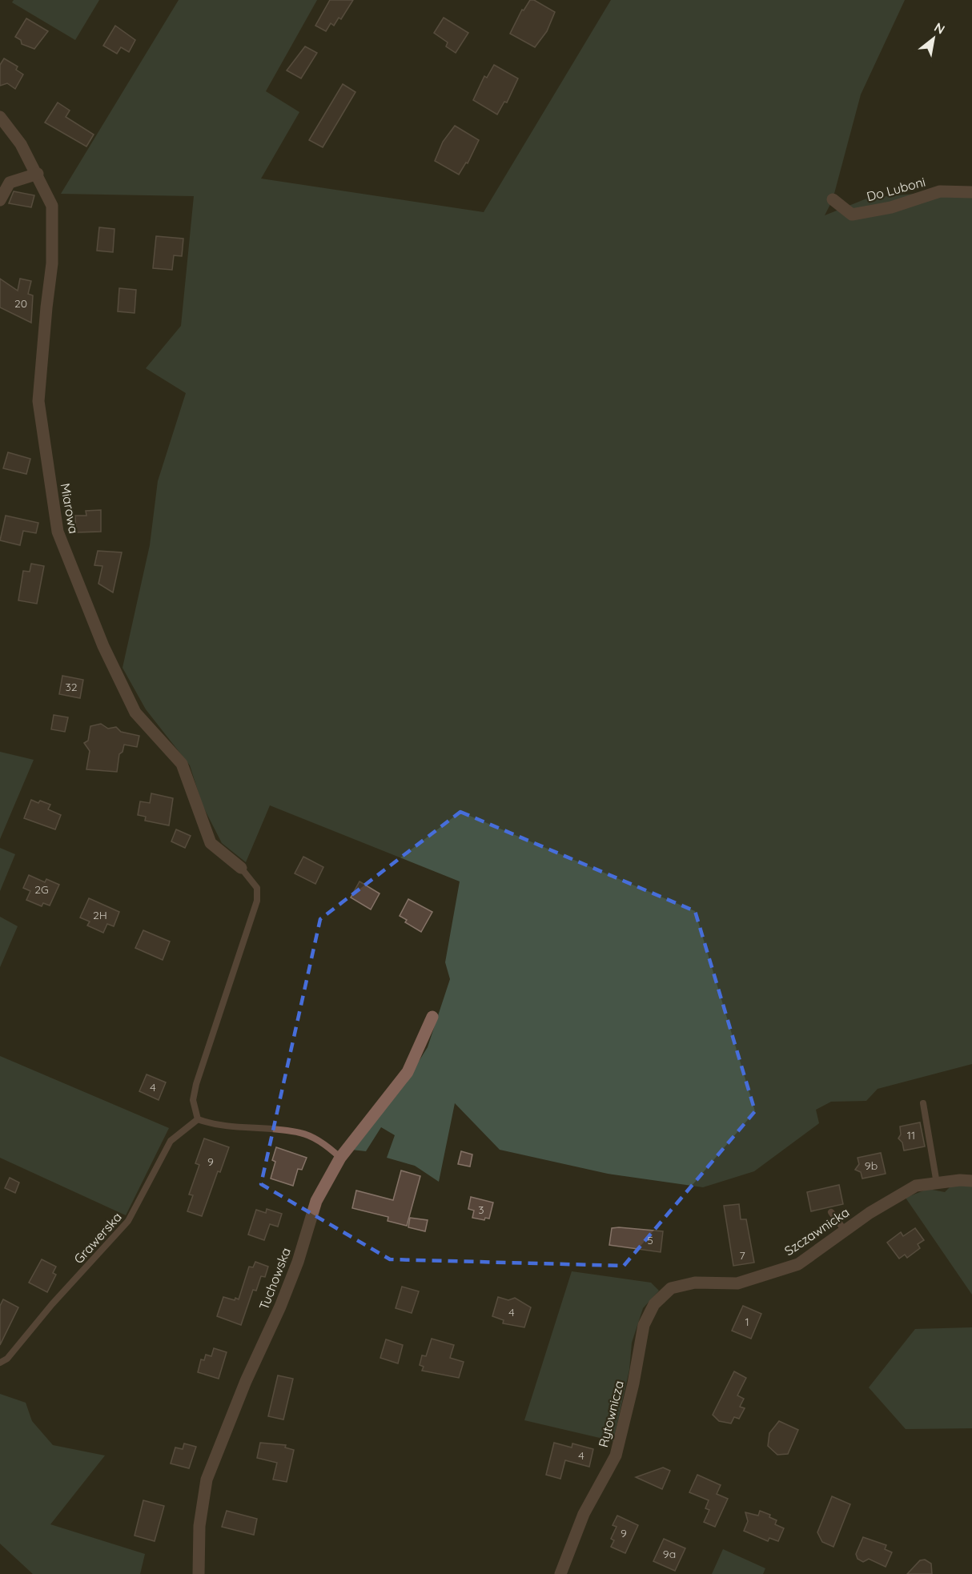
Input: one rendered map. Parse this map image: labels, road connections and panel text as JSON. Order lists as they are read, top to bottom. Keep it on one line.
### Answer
{"streets":{"street":["Do Luboni","Miarowa","Szczawnicka","Tuchowska","Rytownicza"],"lane":["Grawerska"]},"crossings":[["Szczawnicka","Rytownicza"]],"house_numbers":["20","32","2G","2H","4","11","9","9b","3","5","7","4","1","4","9","9a"],"north":"top right"}
